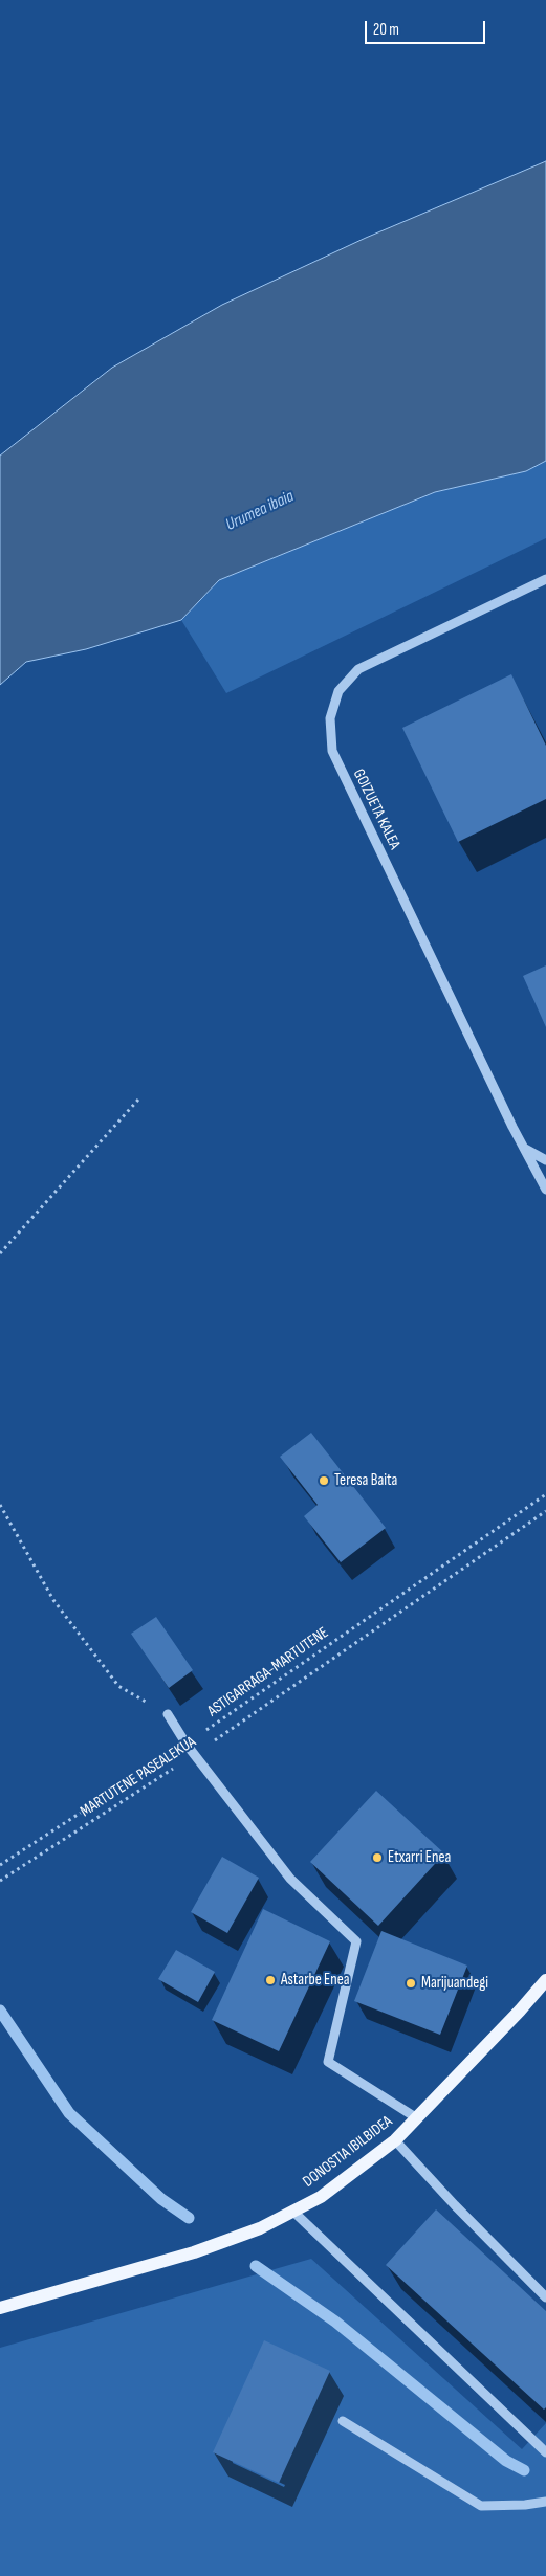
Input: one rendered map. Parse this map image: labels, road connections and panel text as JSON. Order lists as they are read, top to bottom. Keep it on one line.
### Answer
{"streets":{"main road":["DONOSTIA IBILBIDEA"],"street":["GOIZUETA KALEA"],"path":["ASTIGARRAGA-MARTUTENE","MARTUTENE PASEALEKUA"]},"water":["Urumea ibaia"],"places":["Teresa Baita","Etxarri Enea","Astarbe Enea","Marijuandegi"],"scale_bar":"20 m"}
